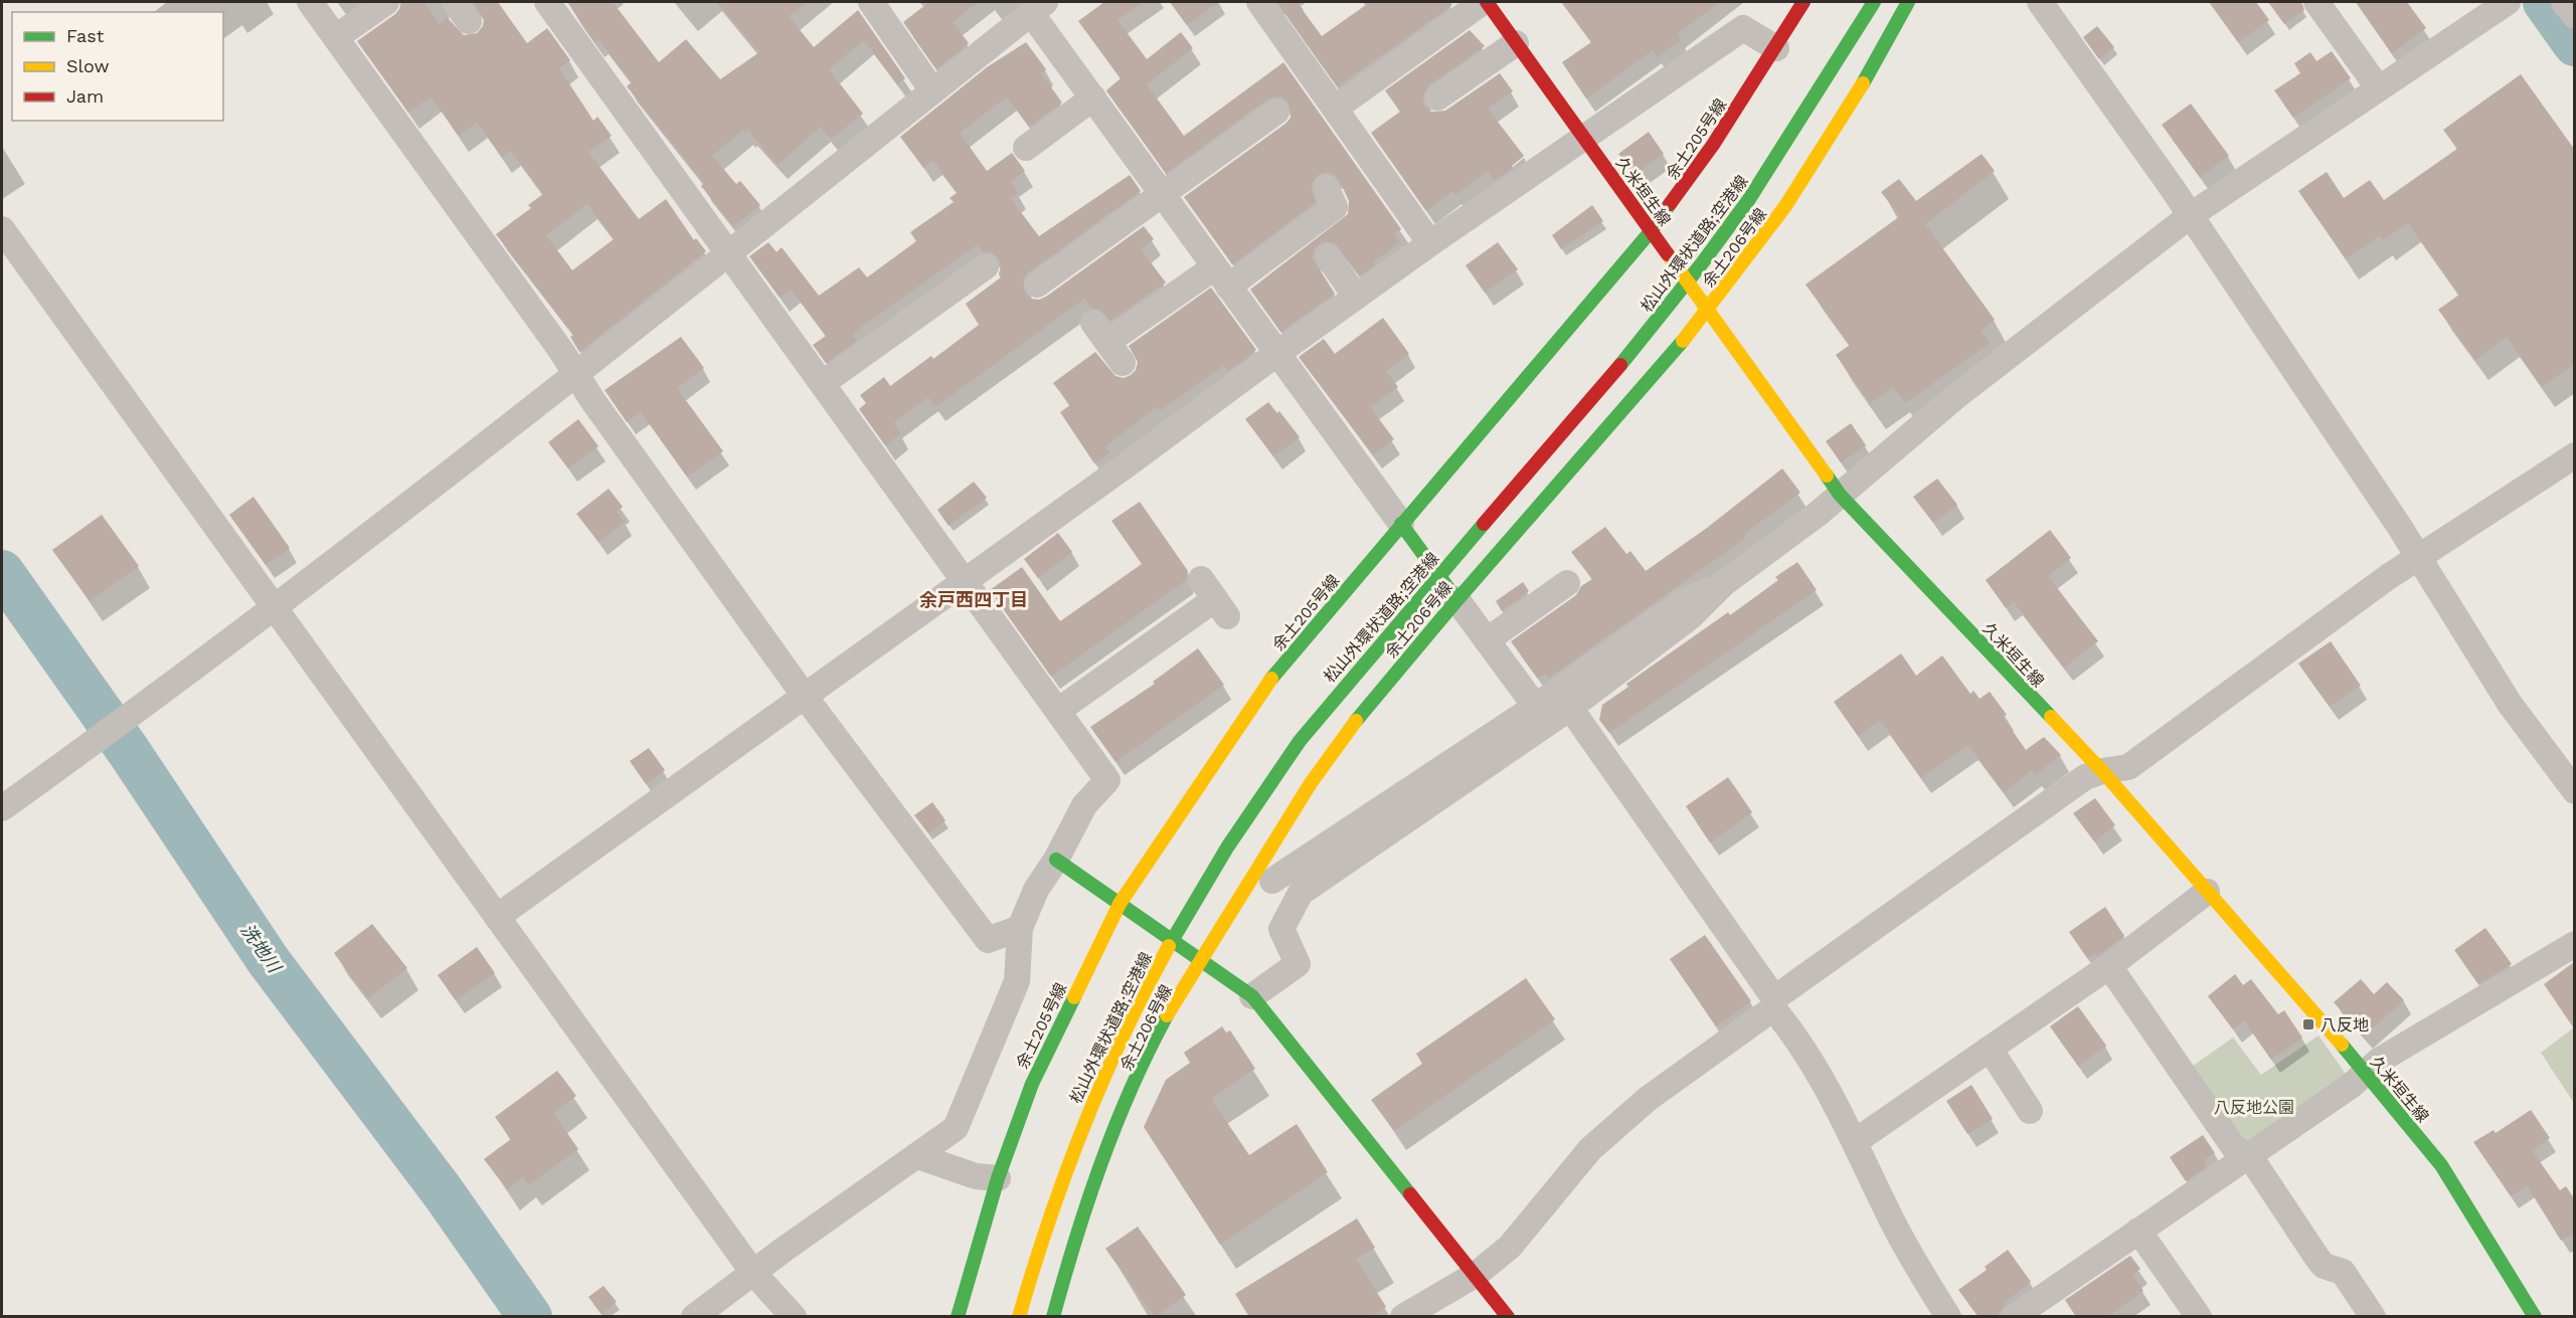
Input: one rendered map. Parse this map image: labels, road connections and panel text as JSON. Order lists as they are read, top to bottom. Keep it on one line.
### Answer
{"streets":{"main road":["余土205号線","久米垣生線","松山外環状道路;空港線","余土206号線"]},"crossings":[["余土205号線","久米垣生線"],["久米垣生線","余土206号線"]],"districts":["余戸西四丁目"],"water":["洗地川"],"parks":["八反地公園"],"places":{"transit":["八反地"]},"legend":["Fast","Slow","Jam"]}
